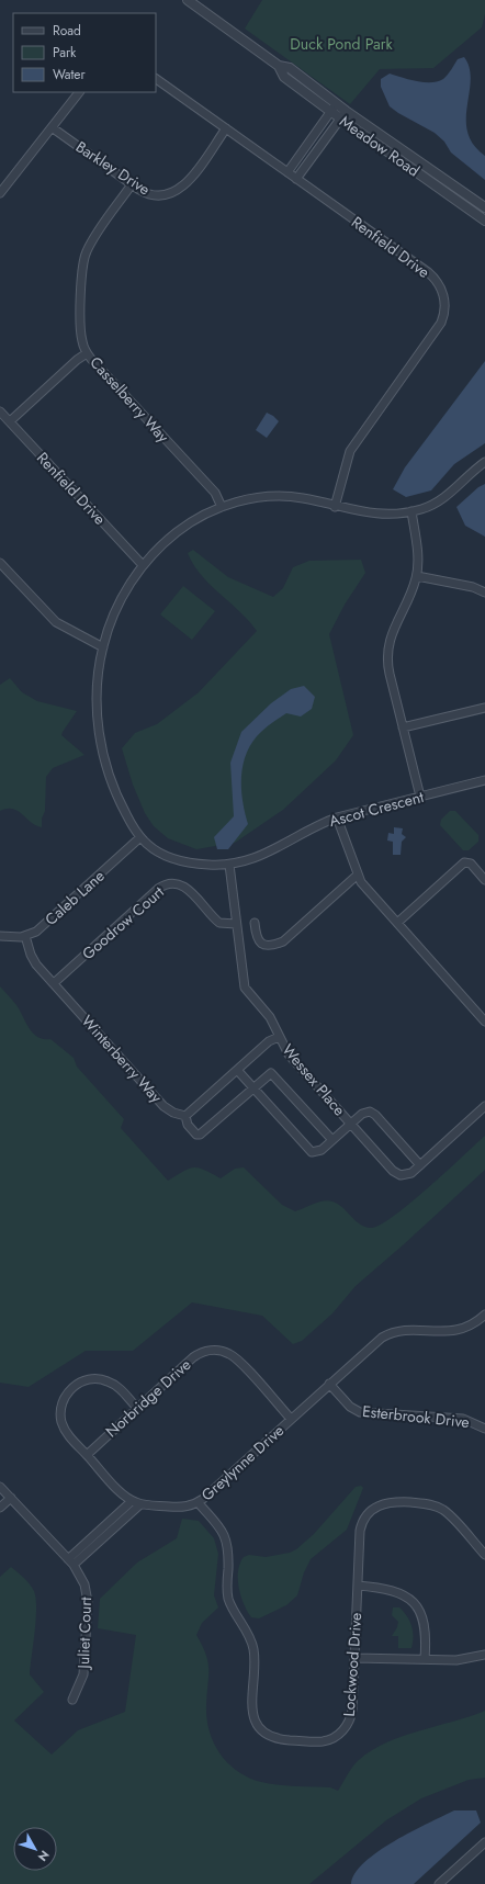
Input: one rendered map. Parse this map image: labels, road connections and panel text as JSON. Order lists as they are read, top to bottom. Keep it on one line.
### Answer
{"streets":{"street":["Meadow Road","Barkley Drive","Renfield Drive","Casselberry Way","Ascot Crescent","Caleb Lane","Goodrow Court","Winterberry Way","Wessex Place","Norbridge Drive","Esterbrook Drive","Greylynne Drive","Juliet Court","Lockwood Drive"]},"crossings":[["Barkley Drive","Renfield Drive"],["Barkley Drive","Casselberry Way"],["Renfield Drive","Ascot Crescent"],["Casselberry Way","Ascot Crescent"],["Ascot Crescent","Caleb Lane"],["Ascot Crescent","Wessex Place"],["Caleb Lane","Winterberry Way"],["Goodrow Court","Winterberry Way"],["Goodrow Court","Wessex Place"],["Norbridge Drive","Greylynne Drive"],["Esterbrook Drive","Greylynne Drive"],["Greylynne Drive","Lockwood Drive"]],"parks":["Duck Pond Park"],"legend":["Road","Park","Water"],"north":"bottom right"}
